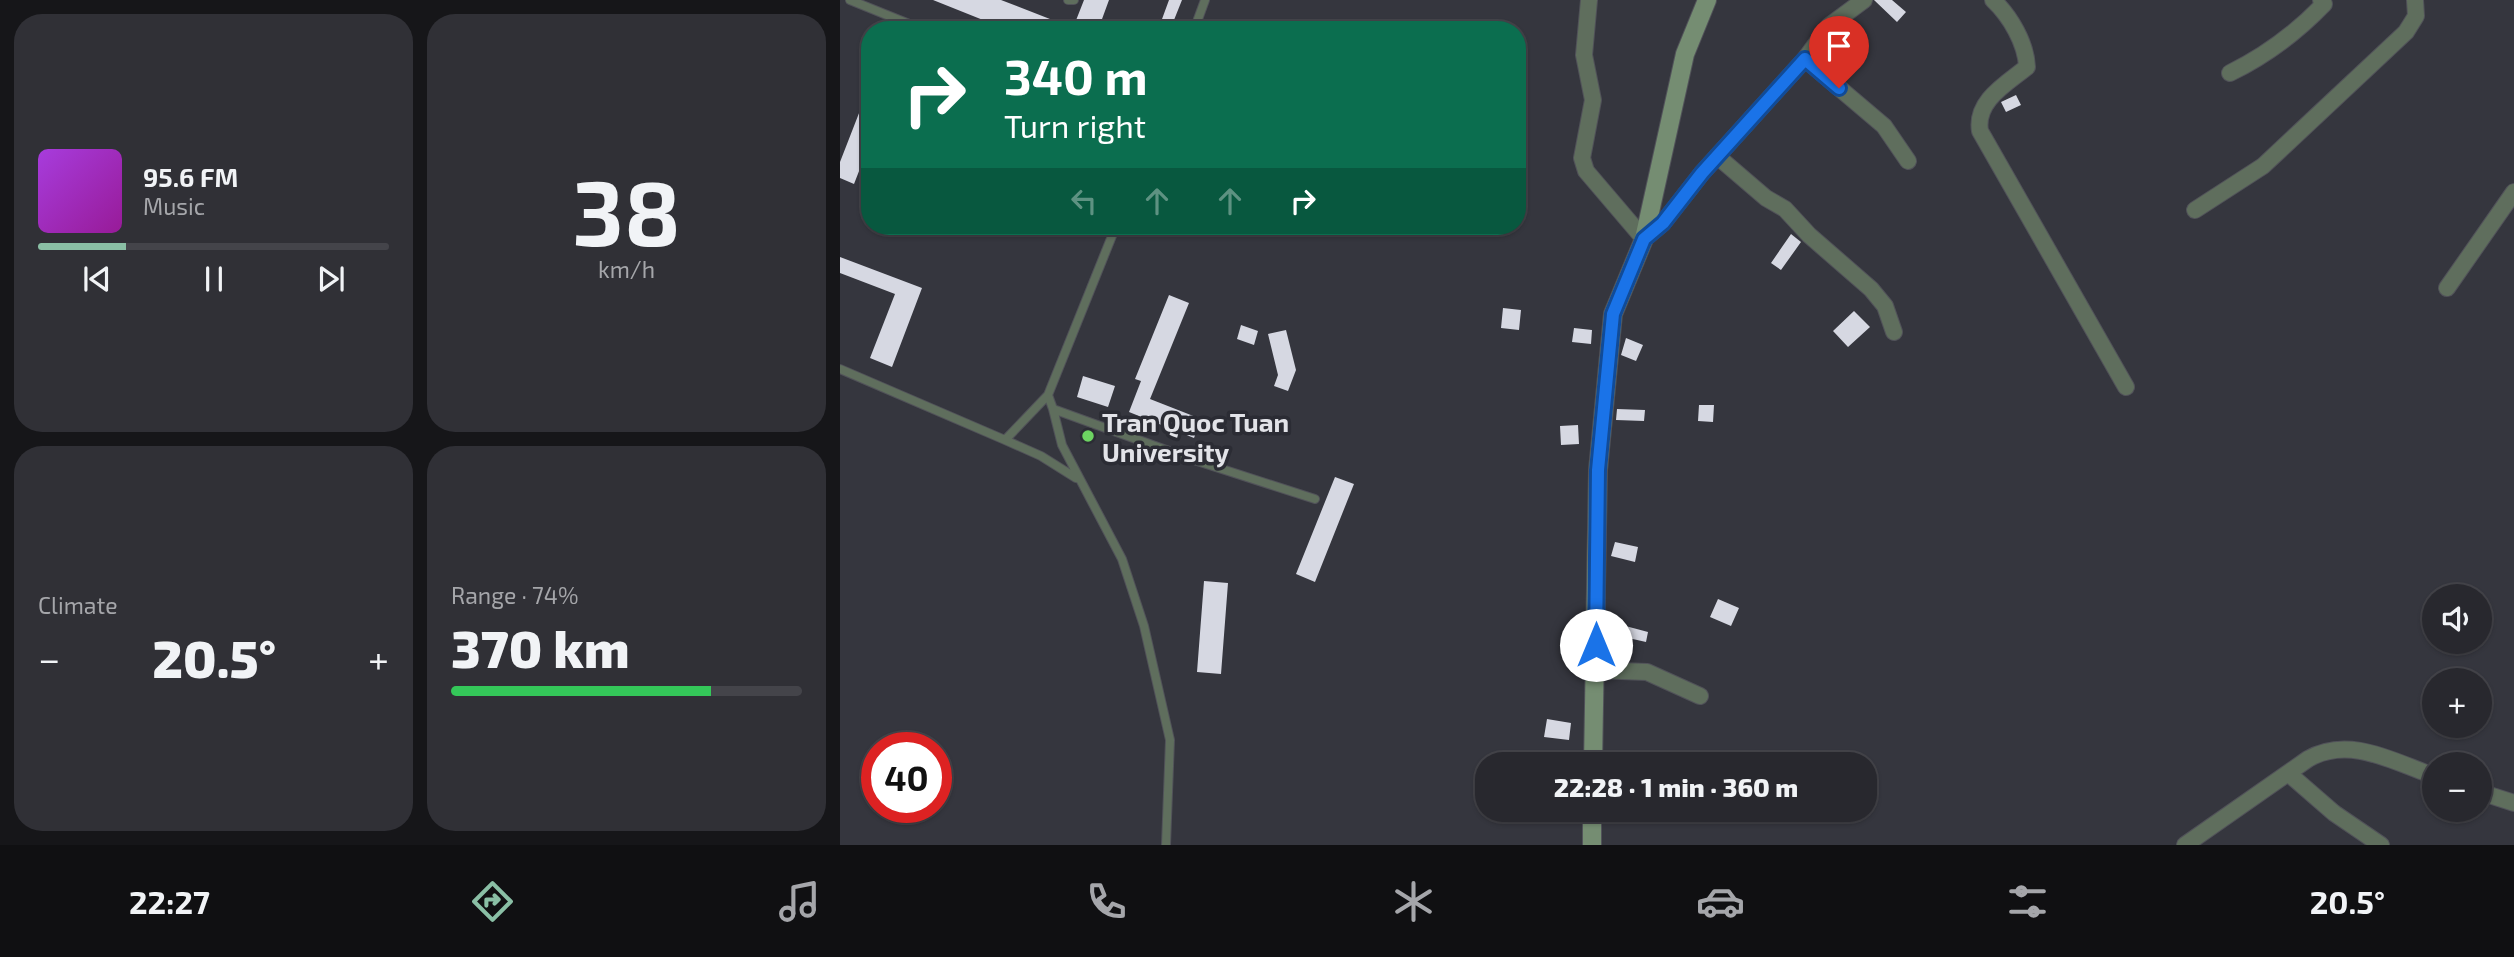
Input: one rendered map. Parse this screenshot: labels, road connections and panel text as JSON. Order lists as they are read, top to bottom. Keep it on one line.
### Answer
{"places":["Tran Quoc Tuan University"],"page":{"tile":[["38","km/h"],"Climate",["Range · 74%","370 km"]],"turn":["340 m","Turn right"],"song":["95.6 FM","Music"],"map_buttons":["+","−"],"heat":["−","20.5°","+"],"limit":"40","trip":"22:28 · 1 min · 360 m","tabs":["22:27","20.5°"]}}
